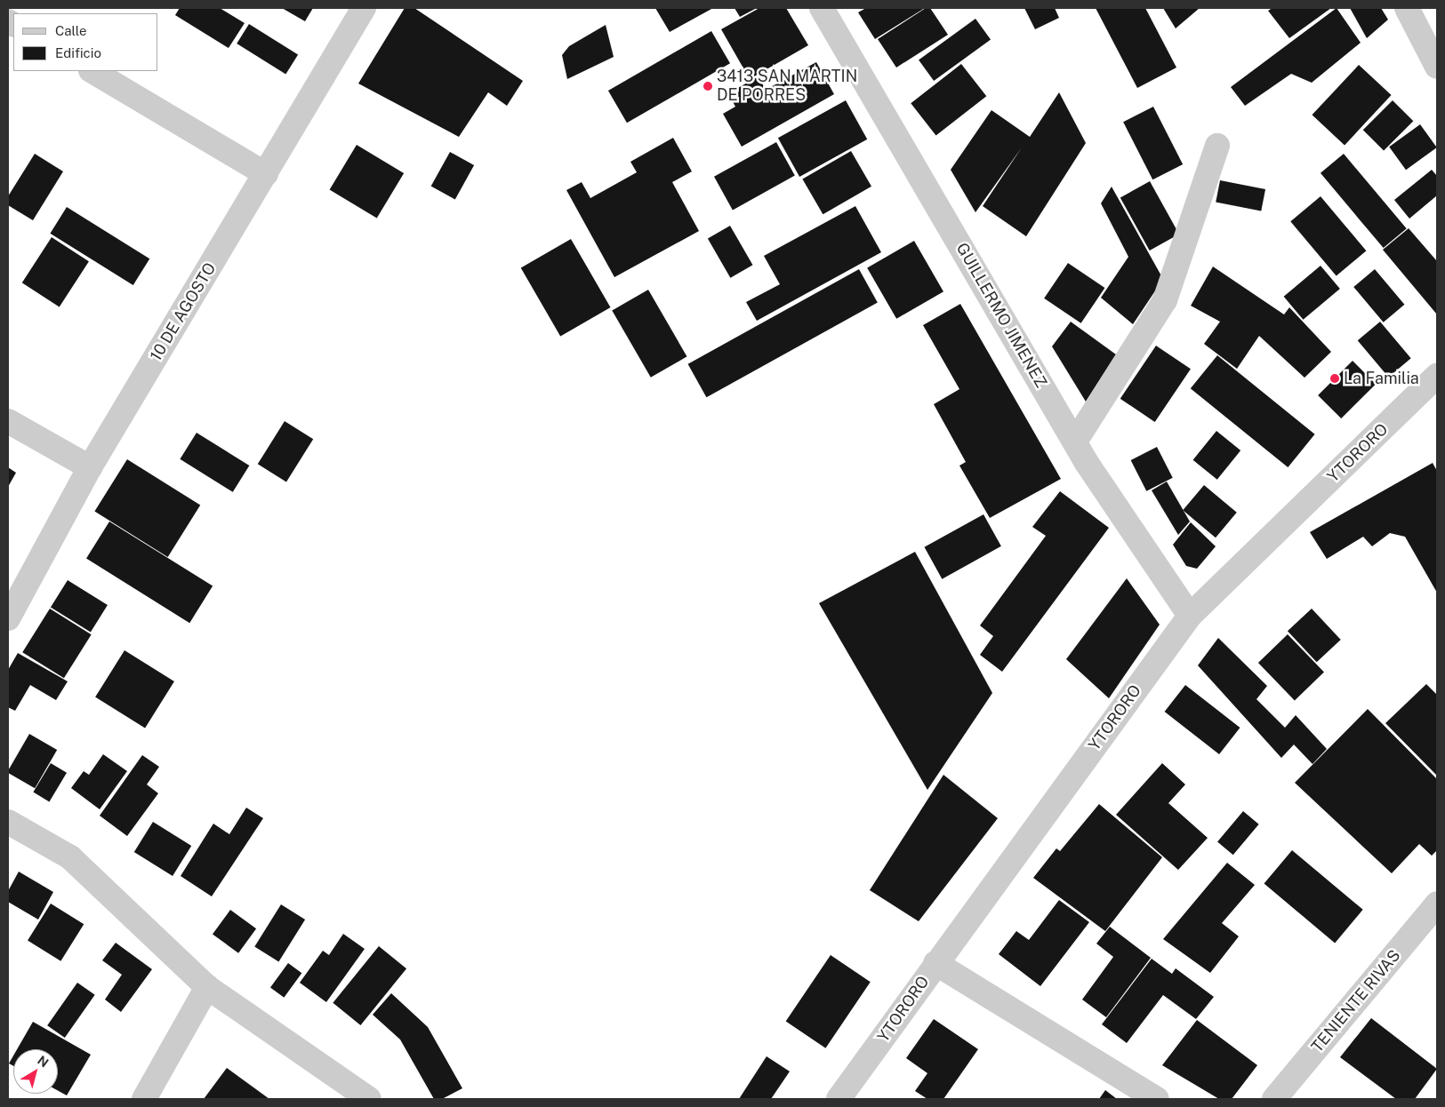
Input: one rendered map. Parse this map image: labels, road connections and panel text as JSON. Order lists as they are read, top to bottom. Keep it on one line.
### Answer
{"streets":{"street":["10 DE AGOSTO","GUILLERMO JIMENEZ","YTORORO","TENIENTE RIVAS"]},"crossings":[["GUILLERMO JIMENEZ","YTORORO"]],"places":["3413 SAN MARTIN DE PORRES","La Familia"],"legend":["Calle","Edificio"],"north":"top right"}
